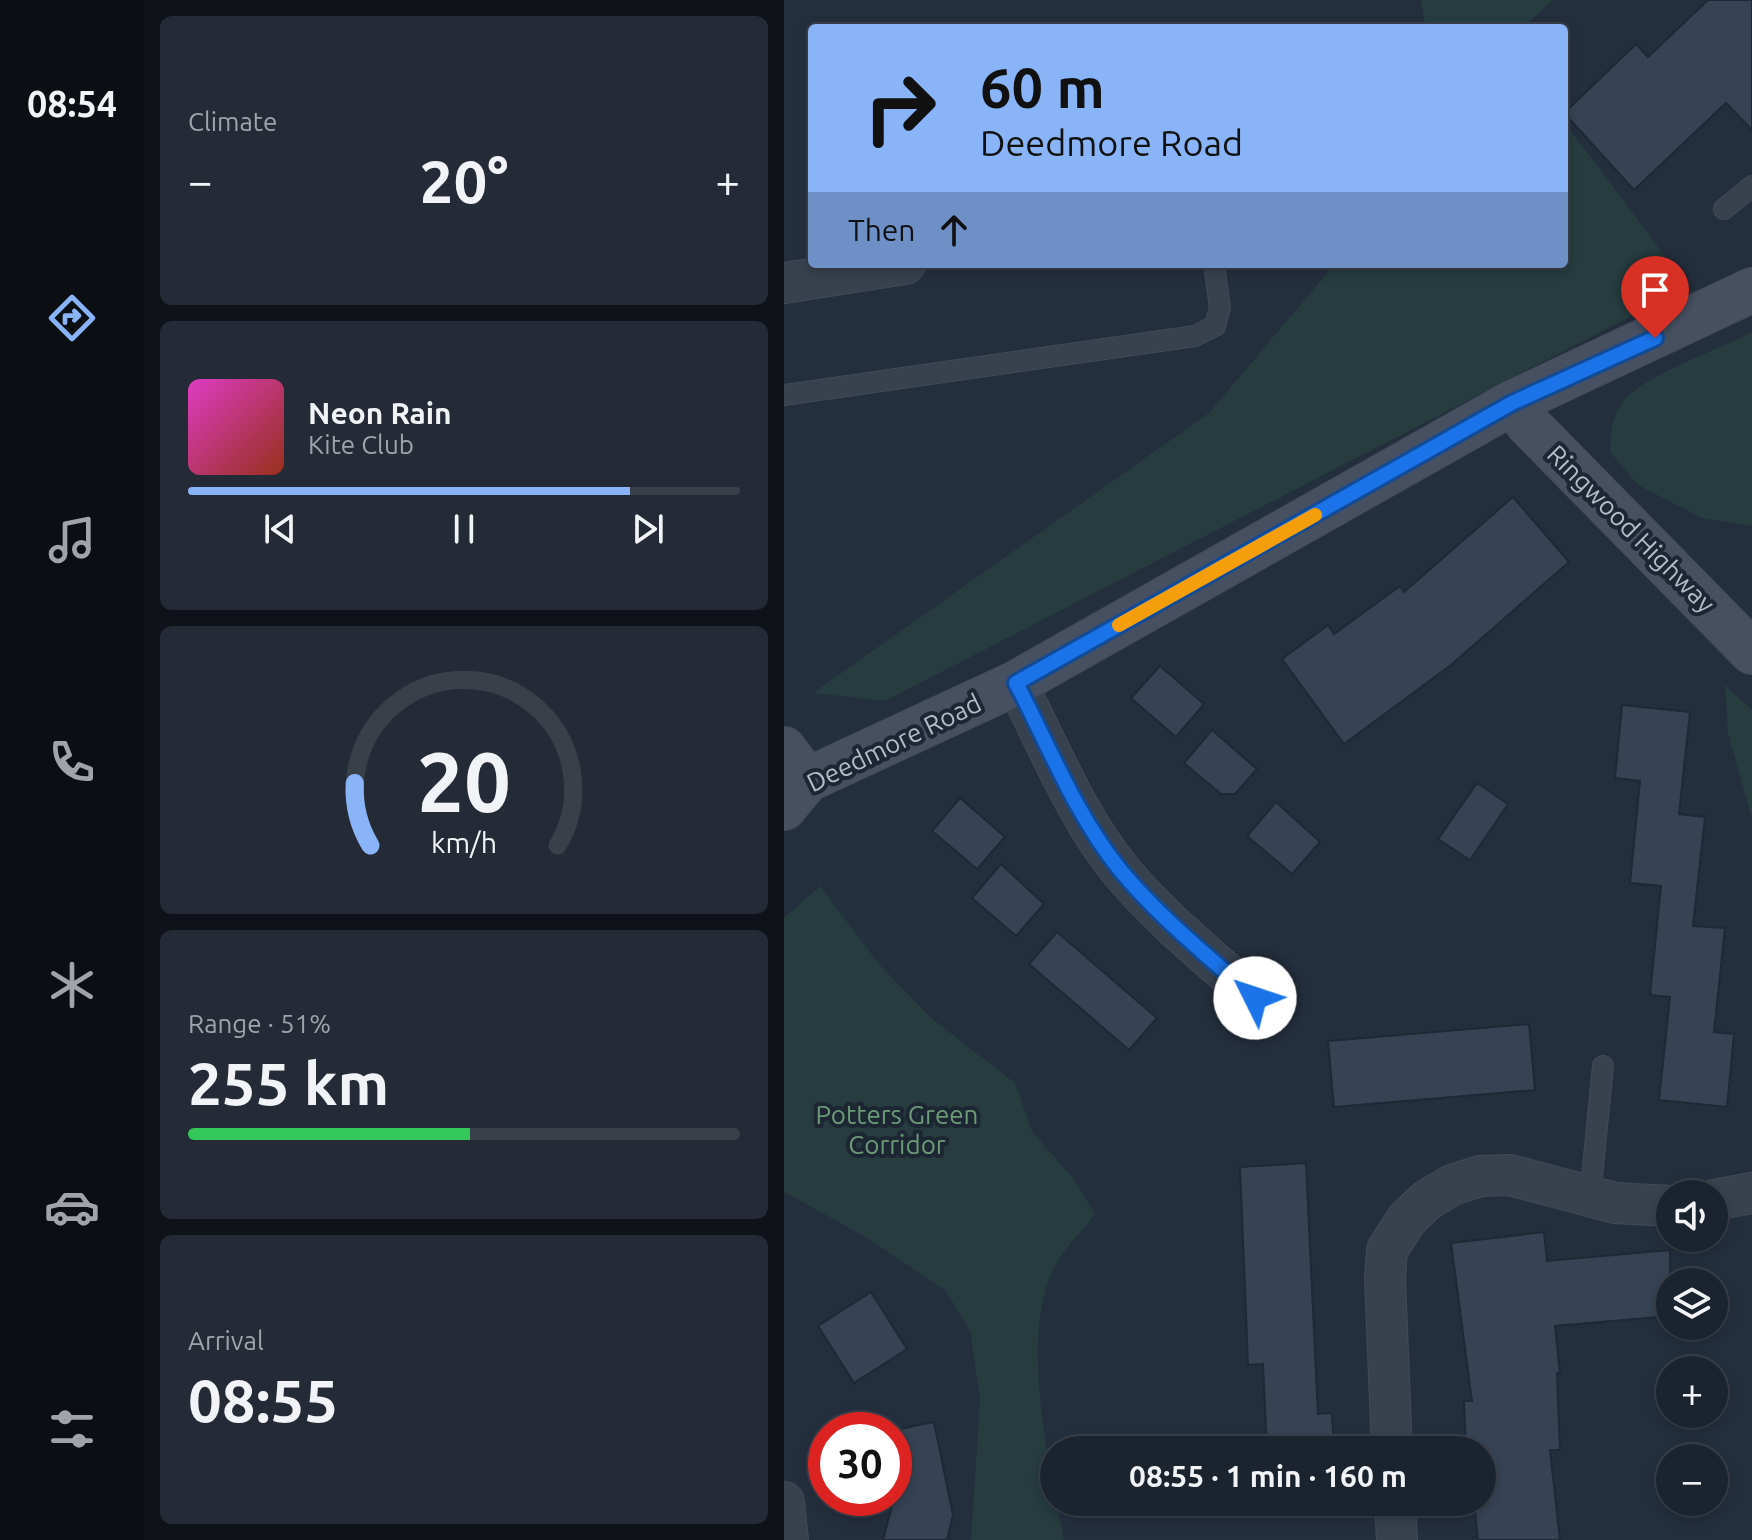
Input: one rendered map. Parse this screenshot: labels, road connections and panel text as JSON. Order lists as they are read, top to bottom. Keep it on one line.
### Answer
{"streets":{"street":["Ringwood Highway","Deedmore Road"]},"crossings":[["Ringwood Highway","Deedmore Road"]],"parks":["Potters Green Corridor"],"page":{"tabs":"08:54","tile":["Climate",["Range · 51%","255 km"],["Arrival","08:55"]],"turn":["60 m","Deedmore Road"],"heat":["−","20°","+"],"then":"Then","song":["Neon Rain","Kite Club"],"map_buttons":["+","−"],"limit":"30","trip":"08:55 · 1 min · 160 m","gauge":["20","km/h"]}}
